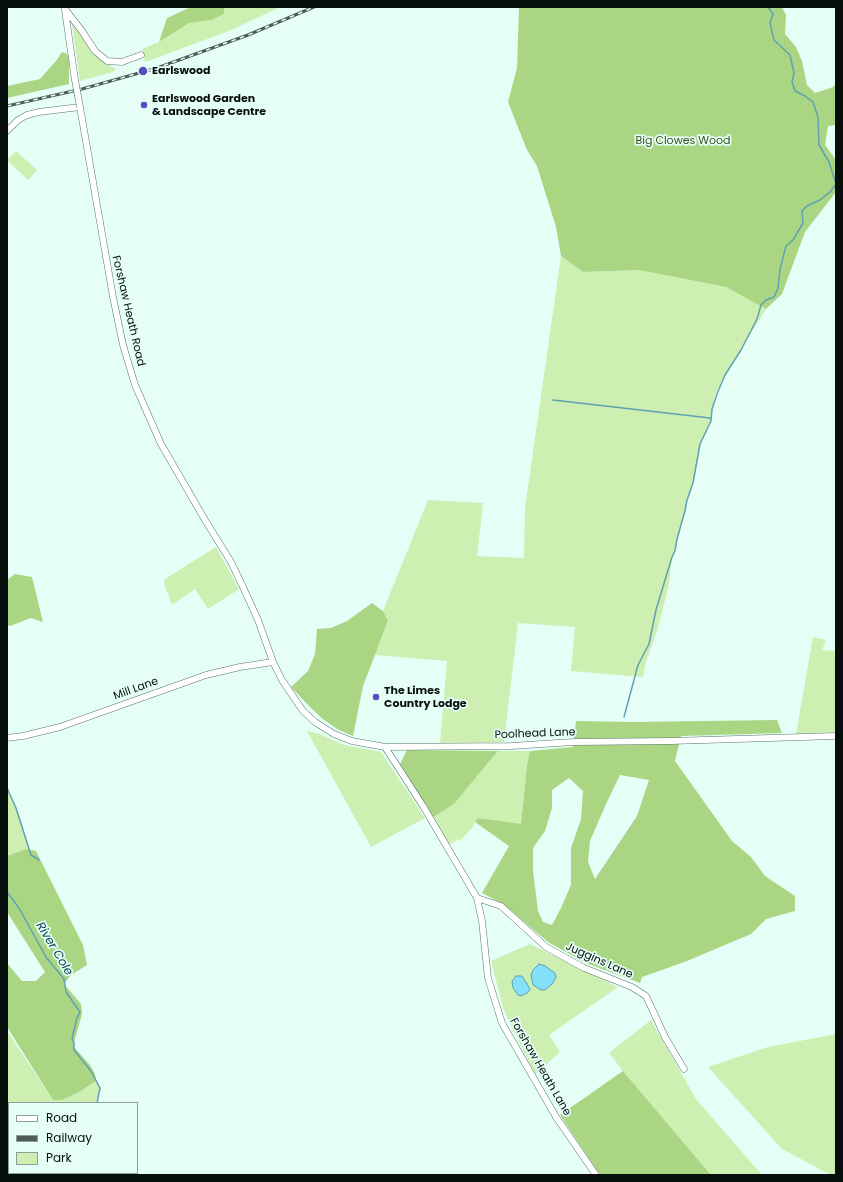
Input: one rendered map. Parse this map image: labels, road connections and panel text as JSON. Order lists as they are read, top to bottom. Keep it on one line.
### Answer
{"streets":{"street":["Forshaw Heath Road","Mill Lane","Poolhead Lane","Juggins Lane","Forshaw Heath Lane"]},"crossings":[["Forshaw Heath Road","Mill Lane"],["Forshaw Heath Road","Poolhead Lane"],["Mill Lane","Poolhead Lane"],["Poolhead Lane","Forshaw Heath Lane"],["Juggins Lane","Forshaw Heath Lane"]],"water":["River Cole"],"parks":["Big Clowes Wood"],"places":["Earlswood","Earlswood Garden & Landscape Centre","The Limes Country Lodge"],"legend":["Road","Railway","Park"]}
